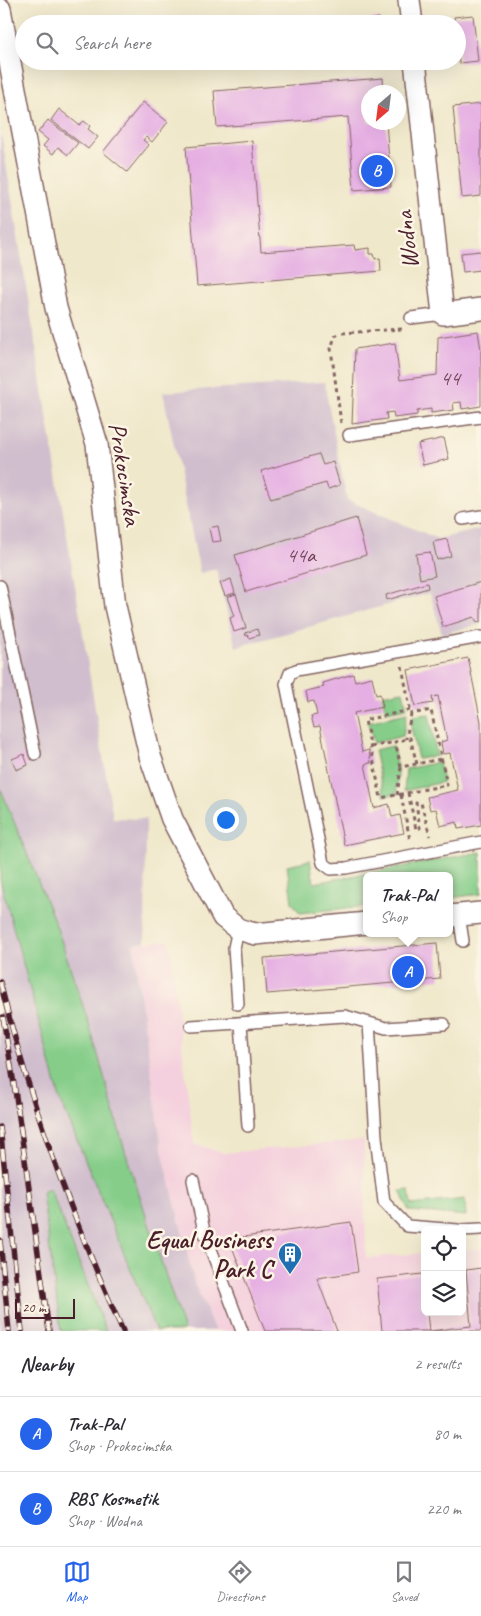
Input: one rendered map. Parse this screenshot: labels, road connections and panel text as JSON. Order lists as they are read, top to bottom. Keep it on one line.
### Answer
{"streets":{"street":["Wodna","Prokocimska"]},"places":{"building":["Equal Business Park C"]},"house_numbers":["44","44a"],"scale_bar":"20 m","north":"bottom left","page":{"search":"Search here","pins":["B","A"],"popup":["Trak-Pal","Shop"],"scale":"20 m","heading":["Nearby","2 results"],"list":[{"mark":"A","name":"Trak-Pal","note":"Shop · Prokocimska","value":"80 m"},{"mark":"B","name":"RBS Kosmetik","note":"Shop · Wodna","value":"220 m"}],"nav":["Map","Directions","Saved"]}}
